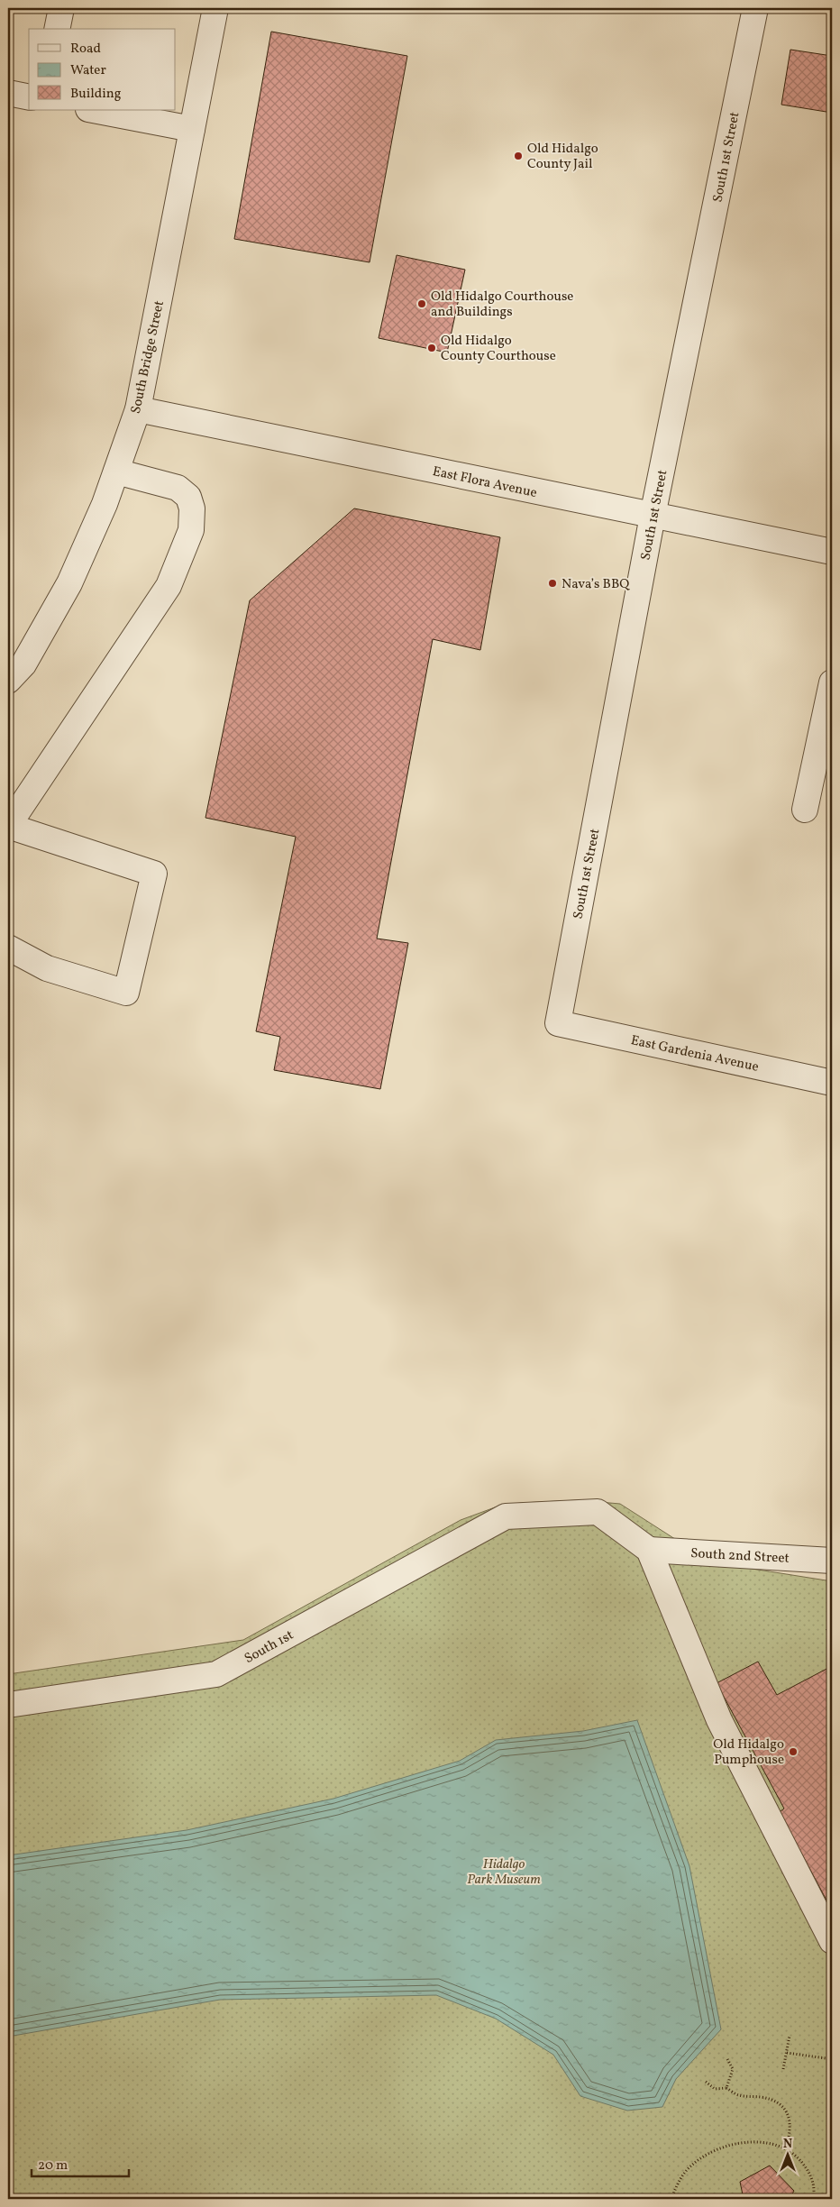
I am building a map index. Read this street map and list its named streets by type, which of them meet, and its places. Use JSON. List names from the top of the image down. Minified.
{"streets":{"street":["South 1st Street","South Bridge Street","East Flora Avenue","East Gardenia Avenue","South 2nd Street","South 1st"]},"crossings":[["South 1st Street","East Flora Avenue"],["South 1st Street","East Gardenia Avenue"],["South Bridge Street","East Flora Avenue"],["South 2nd Street","South 1st"]],"parks":["Hidalgo Park Museum"],"places":["Old Hidalgo County Jail","Old Hidalgo Courthouse and Buildings","Old Hidalgo County Courthouse","Nava’s BBQ","Old Hidalgo Pumphouse"],"legend":["Road","Water","Building"],"scale_bar":"20 m","north":"top"}
